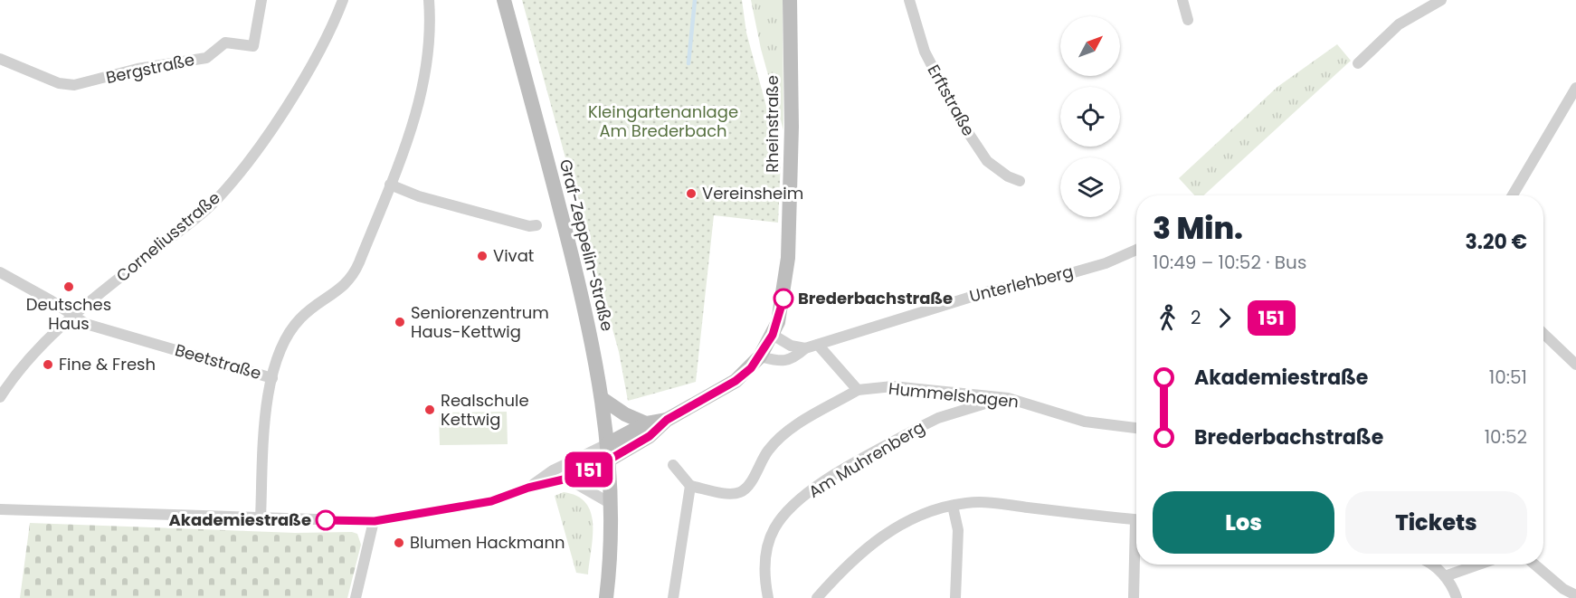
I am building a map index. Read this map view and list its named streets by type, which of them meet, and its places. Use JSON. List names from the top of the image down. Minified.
{"streets":{"street":["Bergstraße","Erftstraße","Rheinstraße","Corneliusstraße","Graf-Zeppelin-Straße","Unterlehberg","Beetstraße","Hummelshagen","Am Muhrenberg"]},"crossings":[["Rheinstraße","Graf-Zeppelin-Straße"],["Rheinstraße","Unterlehberg"],["Corneliusstraße","Beetstraße"],["Hummelshagen","Am Muhrenberg"]],"parks":["Kleingartenanlage Am Brederbach"],"places":["Vereinsheim","Vivat","Deutsches Haus","Brederbachstraße","Seniorenzentrum Haus-Kettwig","Fine & Fresh","Realschule Kettwig","Akademiestraße","Blumen Hackmann"],"lines":["bus line 151"],"north":"top right","page":{"on_map":"151","heading":["3 Min.","10:49 – 10:52 · Bus","3.20 €"],"legs":["2","151"],"list":[{"name":"Akademiestraße","value":"10:51"},{"name":"Brederbachstraße","value":"10:52"}],"buttons":["Los","Tickets"]}}
